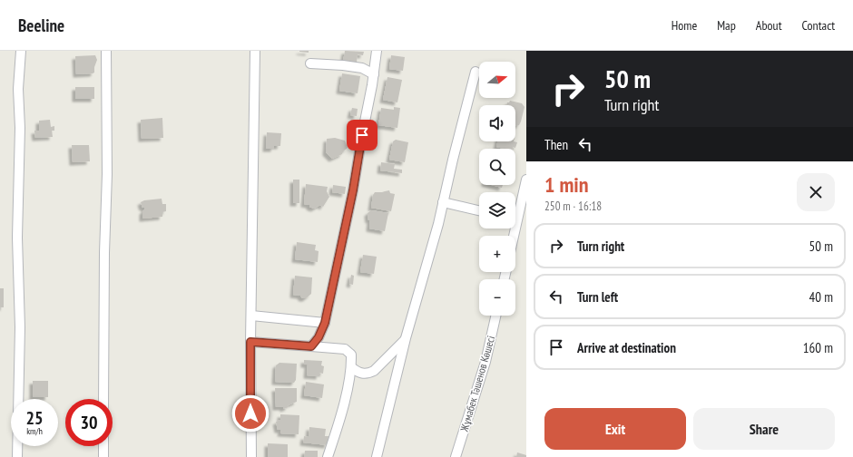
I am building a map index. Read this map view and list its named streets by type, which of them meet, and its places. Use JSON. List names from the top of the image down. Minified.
{"streets":{"street":["Жұмабек Тәшенов Көшесі"]},"north":"right","page":{"header":"Beeline","nav":["Home","Map","About","Contact"],"turn":["50 m","Turn right"],"map_buttons":["+","−"],"then":"Then","heading":["1 min","250 m · 16:18"],"list":[{"name":"Turn right","value":"50 m"},{"name":"Turn left","value":"40 m"},{"name":"Arrive at destination","value":"160 m"}],"speed":"25 km/h","limit":"30","buttons":["Exit","Share"]}}
